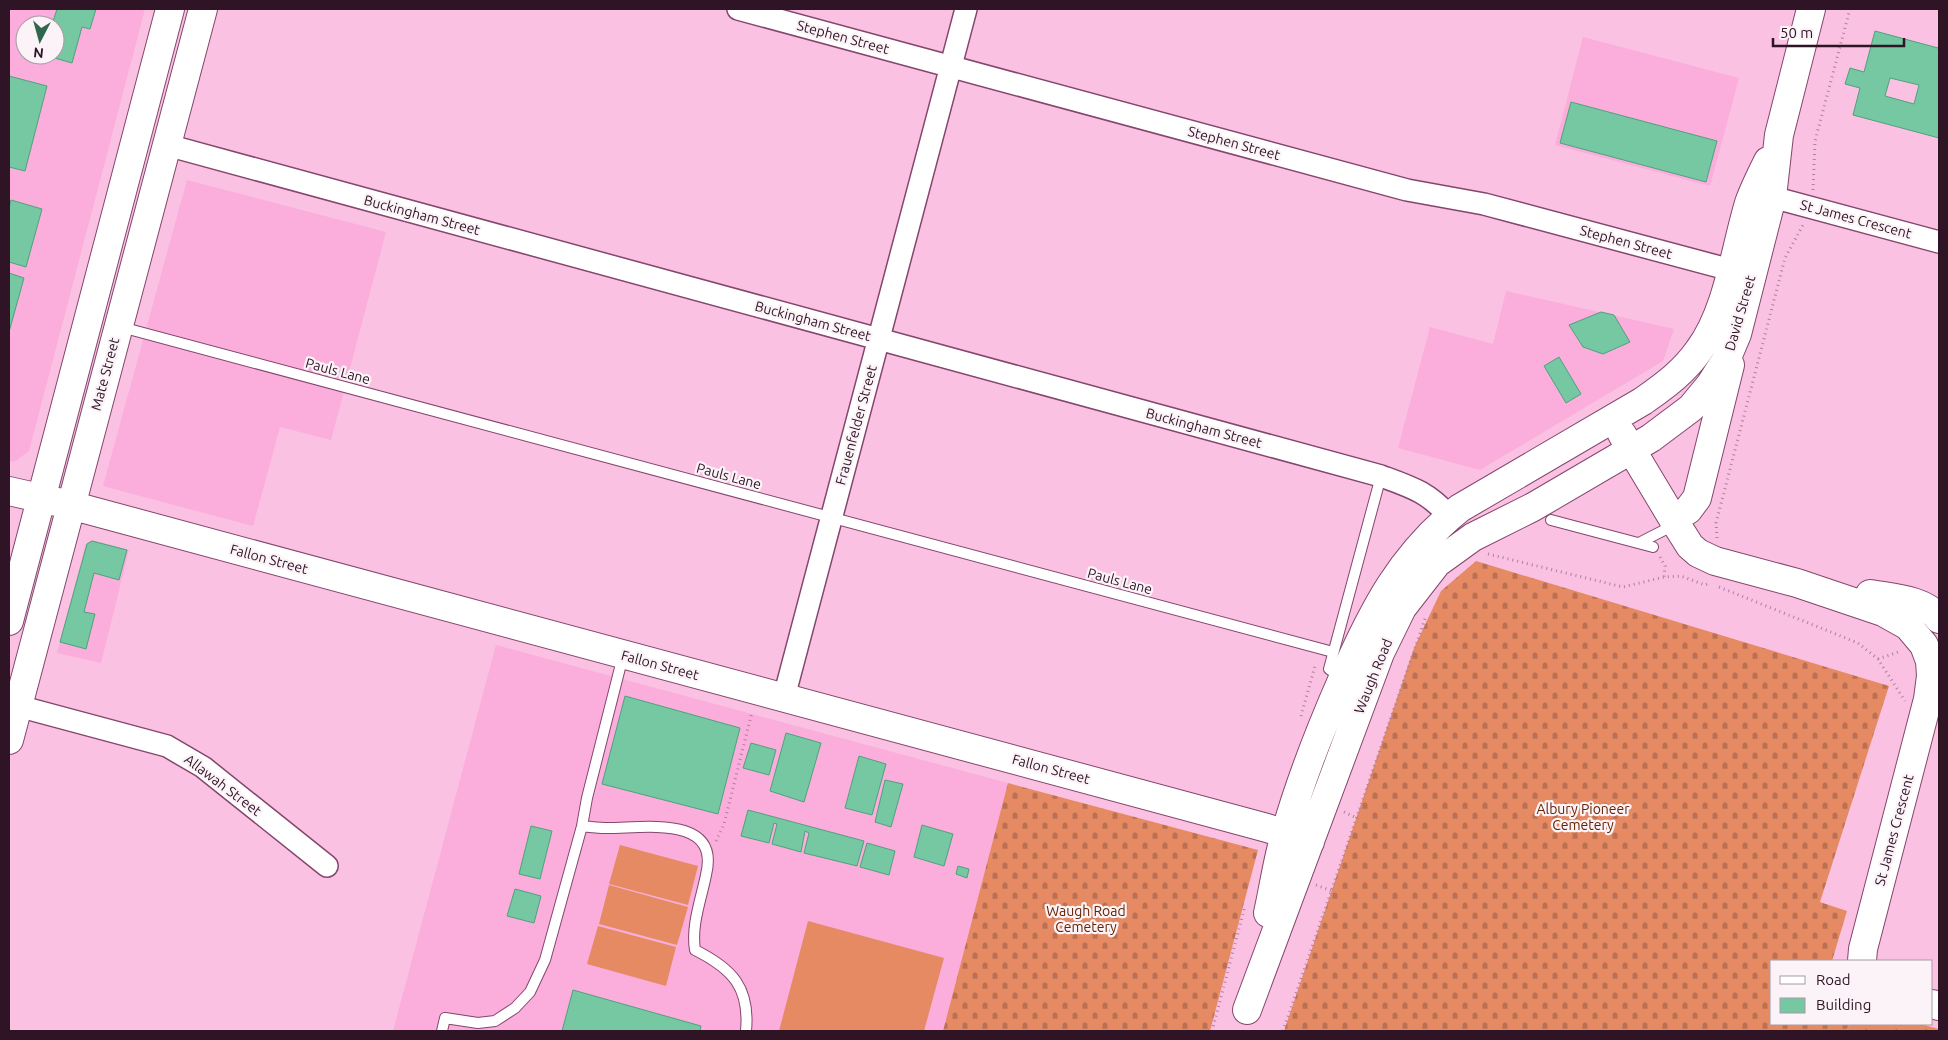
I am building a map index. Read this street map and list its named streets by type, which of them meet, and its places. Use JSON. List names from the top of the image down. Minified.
{"streets":{"main road":["St James Crescent","David Street","Mate Street","Fallon Street","Waugh Road"],"street":["Stephen Street","Buckingham Street","Frauenfelder Street","Allawah Street"],"lane":["Pauls Lane"]},"crossings":[["Stephen Street","David Street"],["Stephen Street","Frauenfelder Street"],["Buckingham Street","Mate Street"],["Buckingham Street","Frauenfelder Street"],["Buckingham Street","Waugh Road"],["St James Crescent","David Street"],["David Street","Waugh Road"],["Pauls Lane","Mate Street"],["Pauls Lane","Frauenfelder Street"],["Pauls Lane","Waugh Road"],["Mate Street","Fallon Street"],["Mate Street","Allawah Street"],["Frauenfelder Street","Fallon Street"],["Fallon Street","Waugh Road"]],"parks":["Albury Pioneer Cemetery","Waugh Road Cemetery"],"legend":["Road","Building"],"scale_bar":"50 m","north":"bottom"}
